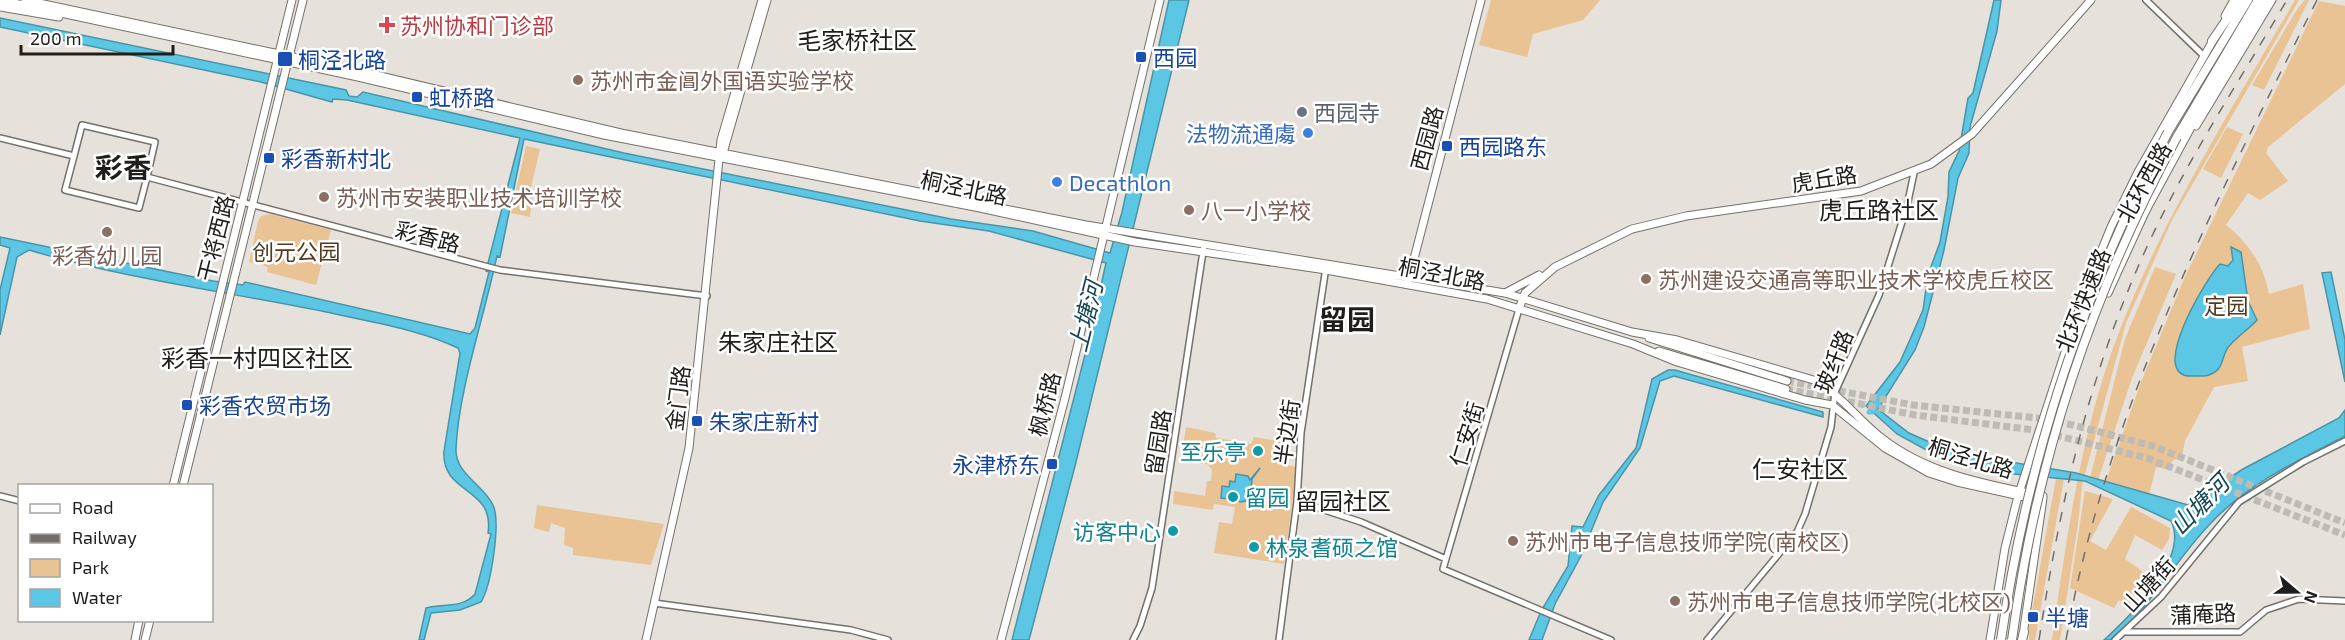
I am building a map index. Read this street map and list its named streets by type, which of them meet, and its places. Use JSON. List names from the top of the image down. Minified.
{"streets":{"highway":["北环快速路"],"main road":["西园路","虎丘路","北环西路","桐泾北路","干将西路","金门路","枫桥路"],"street":["彩香路","玻纤路","半边街","仁安街","留园路","山塘街","蒲庵路"]},"crossings":[["西园路","桐泾北路"],["虎丘路","桐泾北路"],["虎丘路","玻纤路"],["北环西路","桐泾北路"],["桐泾北路","干将西路"],["桐泾北路","玻纤路"],["桐泾北路","金门路"],["桐泾北路","枫桥路"],["桐泾北路","半边街"],["桐泾北路","仁安街"],["桐泾北路","留园路"],["彩香路","干将西路"],["彩香路","金门路"],["山塘街","蒲庵路"]],"districts":["毛家桥社区","彩香","虎丘路社区","留园","朱家庄社区","彩香一村四区社区","仁安社区","留园社区"],"water":["上塘河","山塘河"],"parks":["创元公园","定园"],"places":{"health":["苏州协和门诊部"],"transit":["西园","桐泾北路","虹桥路","西园路东","彩香新村北","彩香农贸市场","朱家庄新村","永津桥东","半塘"],"other":["苏州市金阊外国语实验学校","西园寺","法物流通䖏","Decathlon","苏州市安装职业技术培训学校","八一小学校","彩香幼儿园","苏州建设交通高等职业技术学校虎丘校区","至乐亭","留园","访客中心","苏州市电子信息技师学院(南校区)","林泉耆硕之馆","苏州市电子信息技师学院(北校区)"]},"legend":["Road","Railway","Park","Water"],"scale_bar":"200 m","north":"right"}
